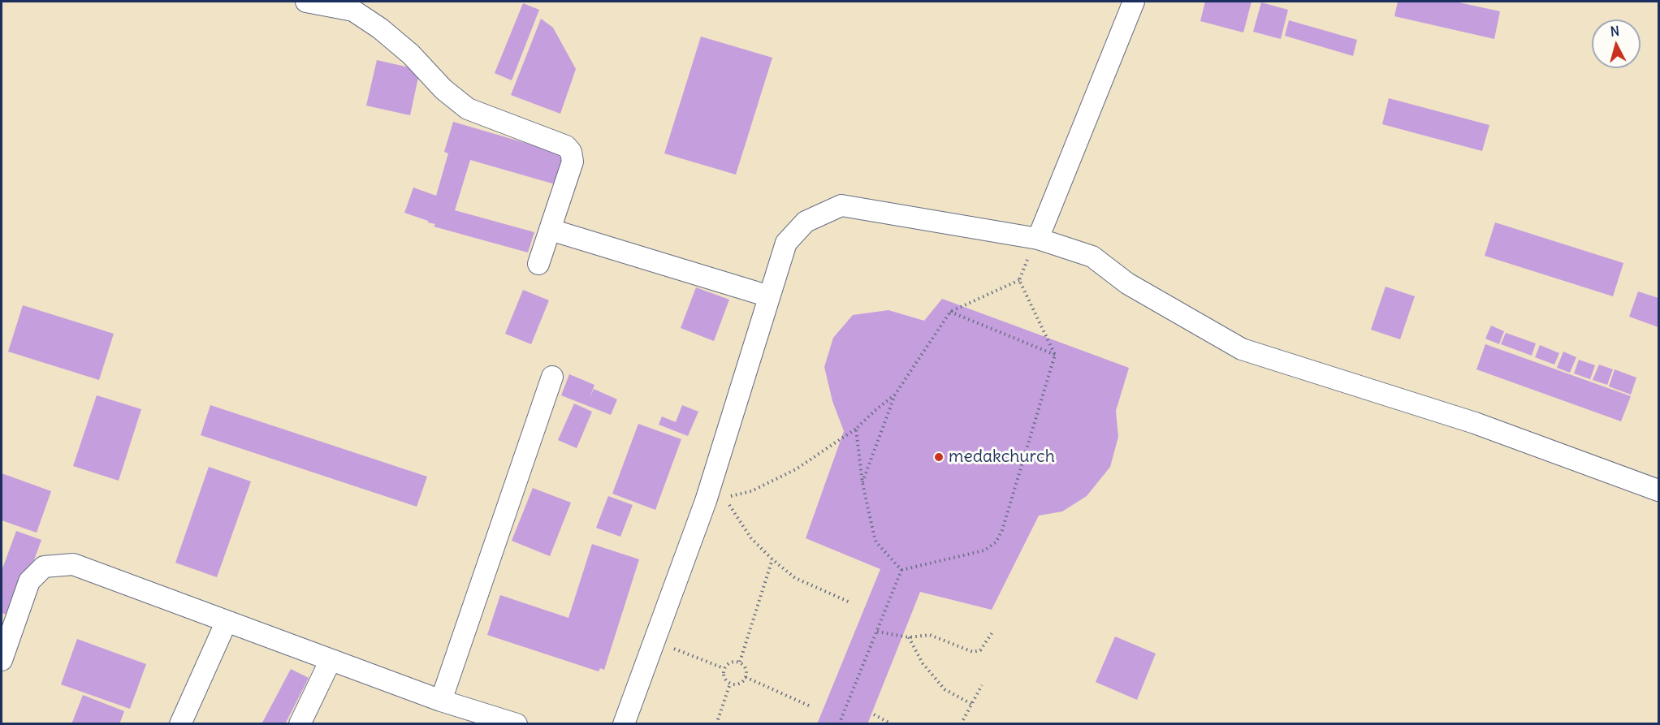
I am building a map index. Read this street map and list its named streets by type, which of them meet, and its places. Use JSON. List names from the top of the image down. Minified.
{"places":["medakchurch"],"north":"top"}
